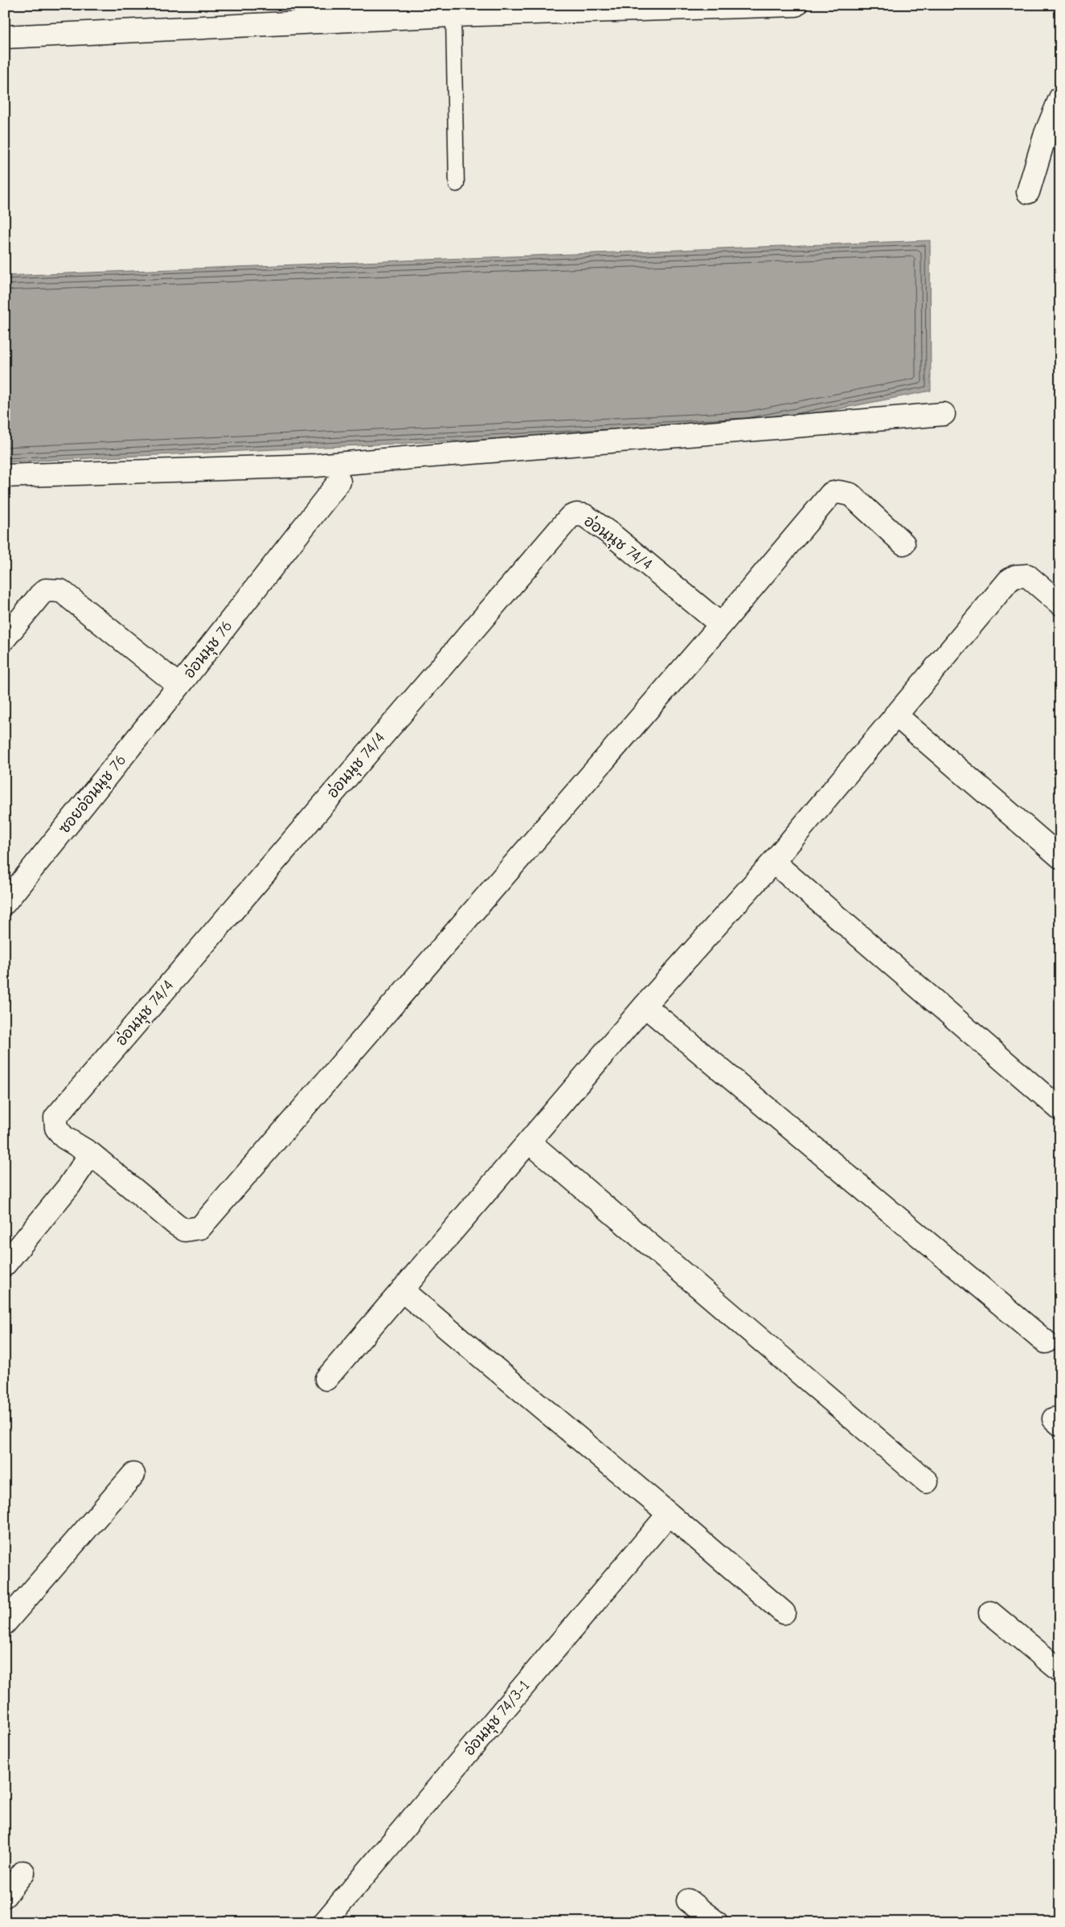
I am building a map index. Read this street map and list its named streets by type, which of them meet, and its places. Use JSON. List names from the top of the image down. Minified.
{"streets":{"street":["อ่อนนุช 74/4","อ่อนนุช 76","ซอยอ่อนนุช 76","อ่อนนุช 74/3-1"]},"crossings":[["อ่อนนุช 76","ซอยอ่อนนุช 76"]]}
